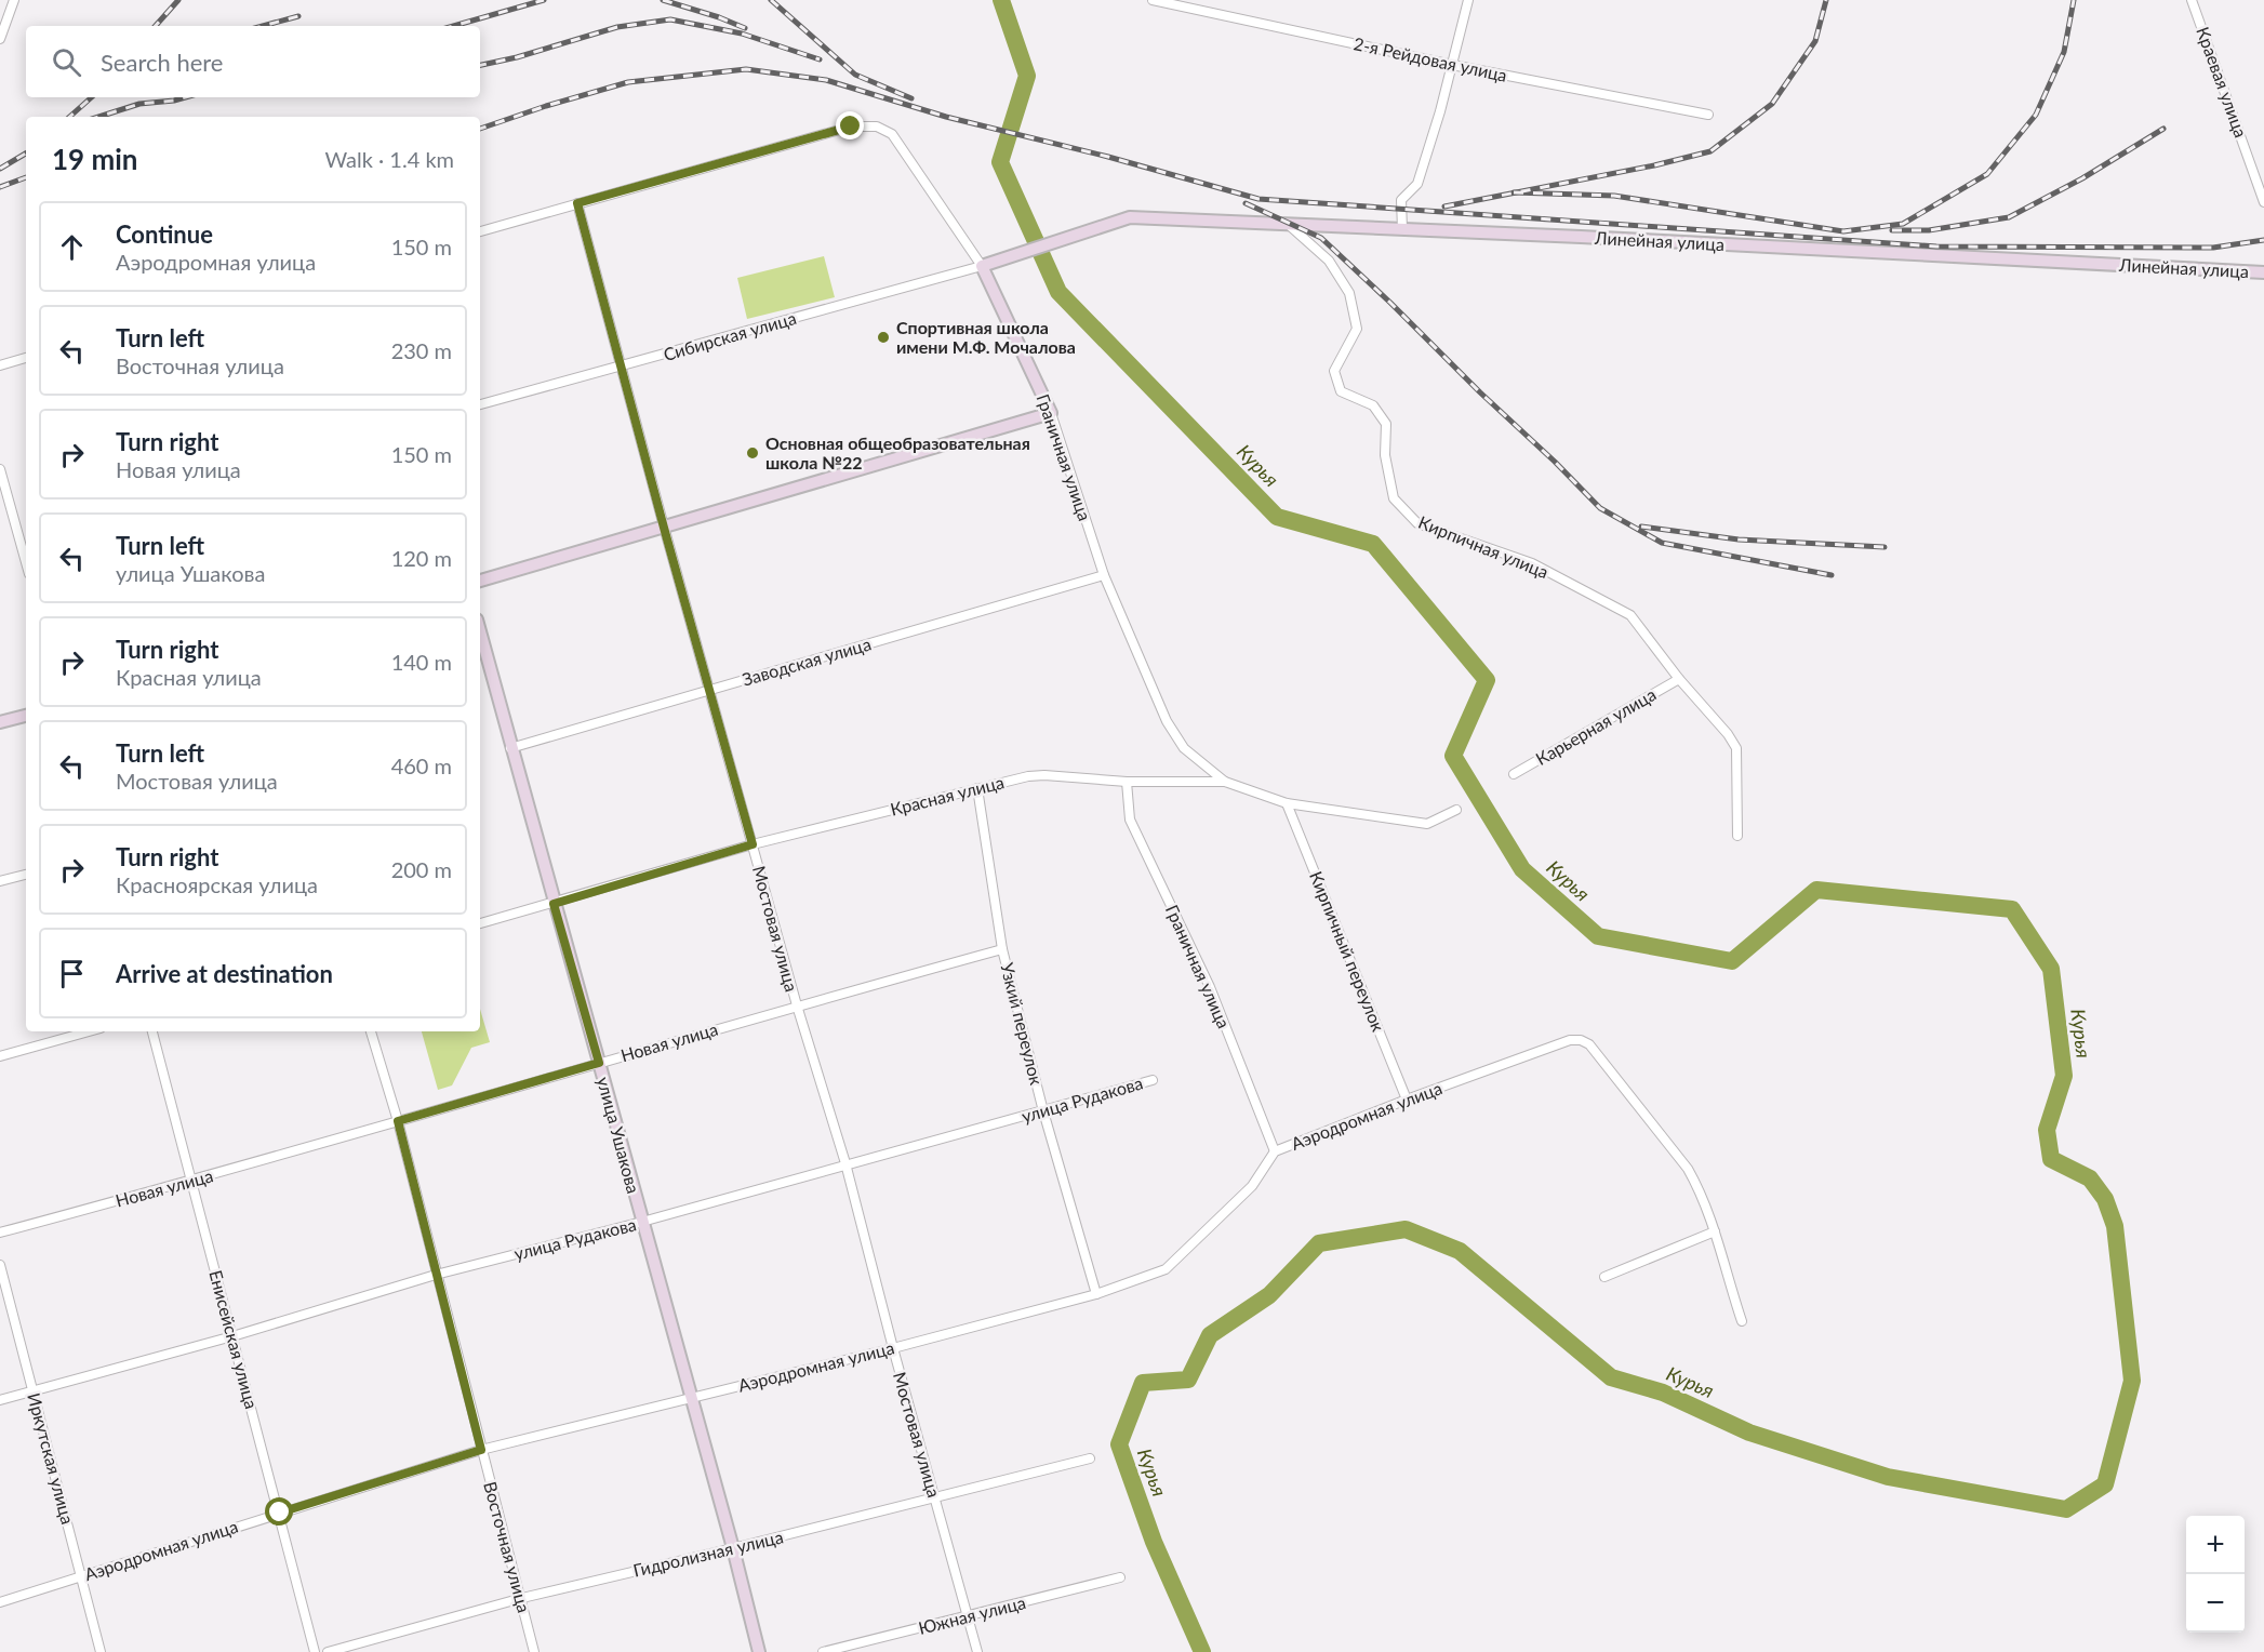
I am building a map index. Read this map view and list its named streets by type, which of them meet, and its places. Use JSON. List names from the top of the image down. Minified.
{"streets":{"street":["2-я Рейдовая улица","Краевая улица","Линейная улица","Сибирская улица","Граничная улица","Кирпичная улица","Заводская улица","Карьерная улица","Красная улица","Мостовая улица","Кирпичный переулок","Узкий переулок","Новая улица","улица Рудакова","Аэродромная улица","улица Ушакова","Енисейская улица","Иркутская улица","Восточная улица","Гидролизная улица","Южная улица"]},"crossings":[["Линейная улица","Сибирская улица"],["Линейная улица","Граничная улица"],["Линейная улица","Кирпичная улица"],["Сибирская улица","Граничная улица"],["Сибирская улица","Мостовая улица"],["Граничная улица","Заводская улица"],["Граничная улица","Красная улица"],["Граничная улица","Мостовая улица"],["Граничная улица","Аэродромная улица"],["Кирпичная улица","Карьерная улица"],["Заводская улица","Мостовая улица"],["Заводская улица","улица Ушакова"],["Красная улица","Мостовая улица"],["Красная улица","Кирпичный переулок"],["Красная улица","Узкий переулок"],["Красная улица","улица Ушакова"],["Мостовая улица","Новая улица"],["Мостовая улица","улица Рудакова"],["Мостовая улица","Аэродромная улица"],["Мостовая улица","Гидролизная улица"],["Мостовая улица","Южная улица"],["Кирпичный переулок","Аэродромная улица"],["Узкий переулок","Новая улица"],["Узкий переулок","улица Рудакова"],["Узкий переулок","Аэродромная улица"],["Новая улица","улица Ушакова"],["Новая улица","Енисейская улица"],["Новая улица","Восточная улица"],["улица Рудакова","улица Ушакова"],["улица Рудакова","Енисейская улица"],["улица Рудакова","Иркутская улица"],["улица Рудакова","Восточная улица"],["Аэродромная улица","улица Ушакова"],["Аэродромная улица","Енисейская улица"],["Аэродромная улица","Иркутская улица"],["Аэродромная улица","Восточная улица"],["улица Ушакова","Гидролизная улица"],["Восточная улица","Гидролизная улица"]],"water":["Курья"],"places":["Спортивная школа имени М.Ф. Мочалова","Основная общеобразовательная школа №22"],"page":{"search":"Search here","heading":["19 min","Walk · 1.4 km"],"list":[["Continue","Аэродромная улица","150 m"],["Turn left","Восточная улица","230 m"],["Turn right","Новая улица","150 m"],["Turn left","улица Ушакова","120 m"],["Turn right","Красная улица","140 m"],["Turn left","Мостовая улица","460 m"],["Turn right","Красноярская улица","200 m"],"Arrive at destination"],"map_buttons":["+","−"]}}
